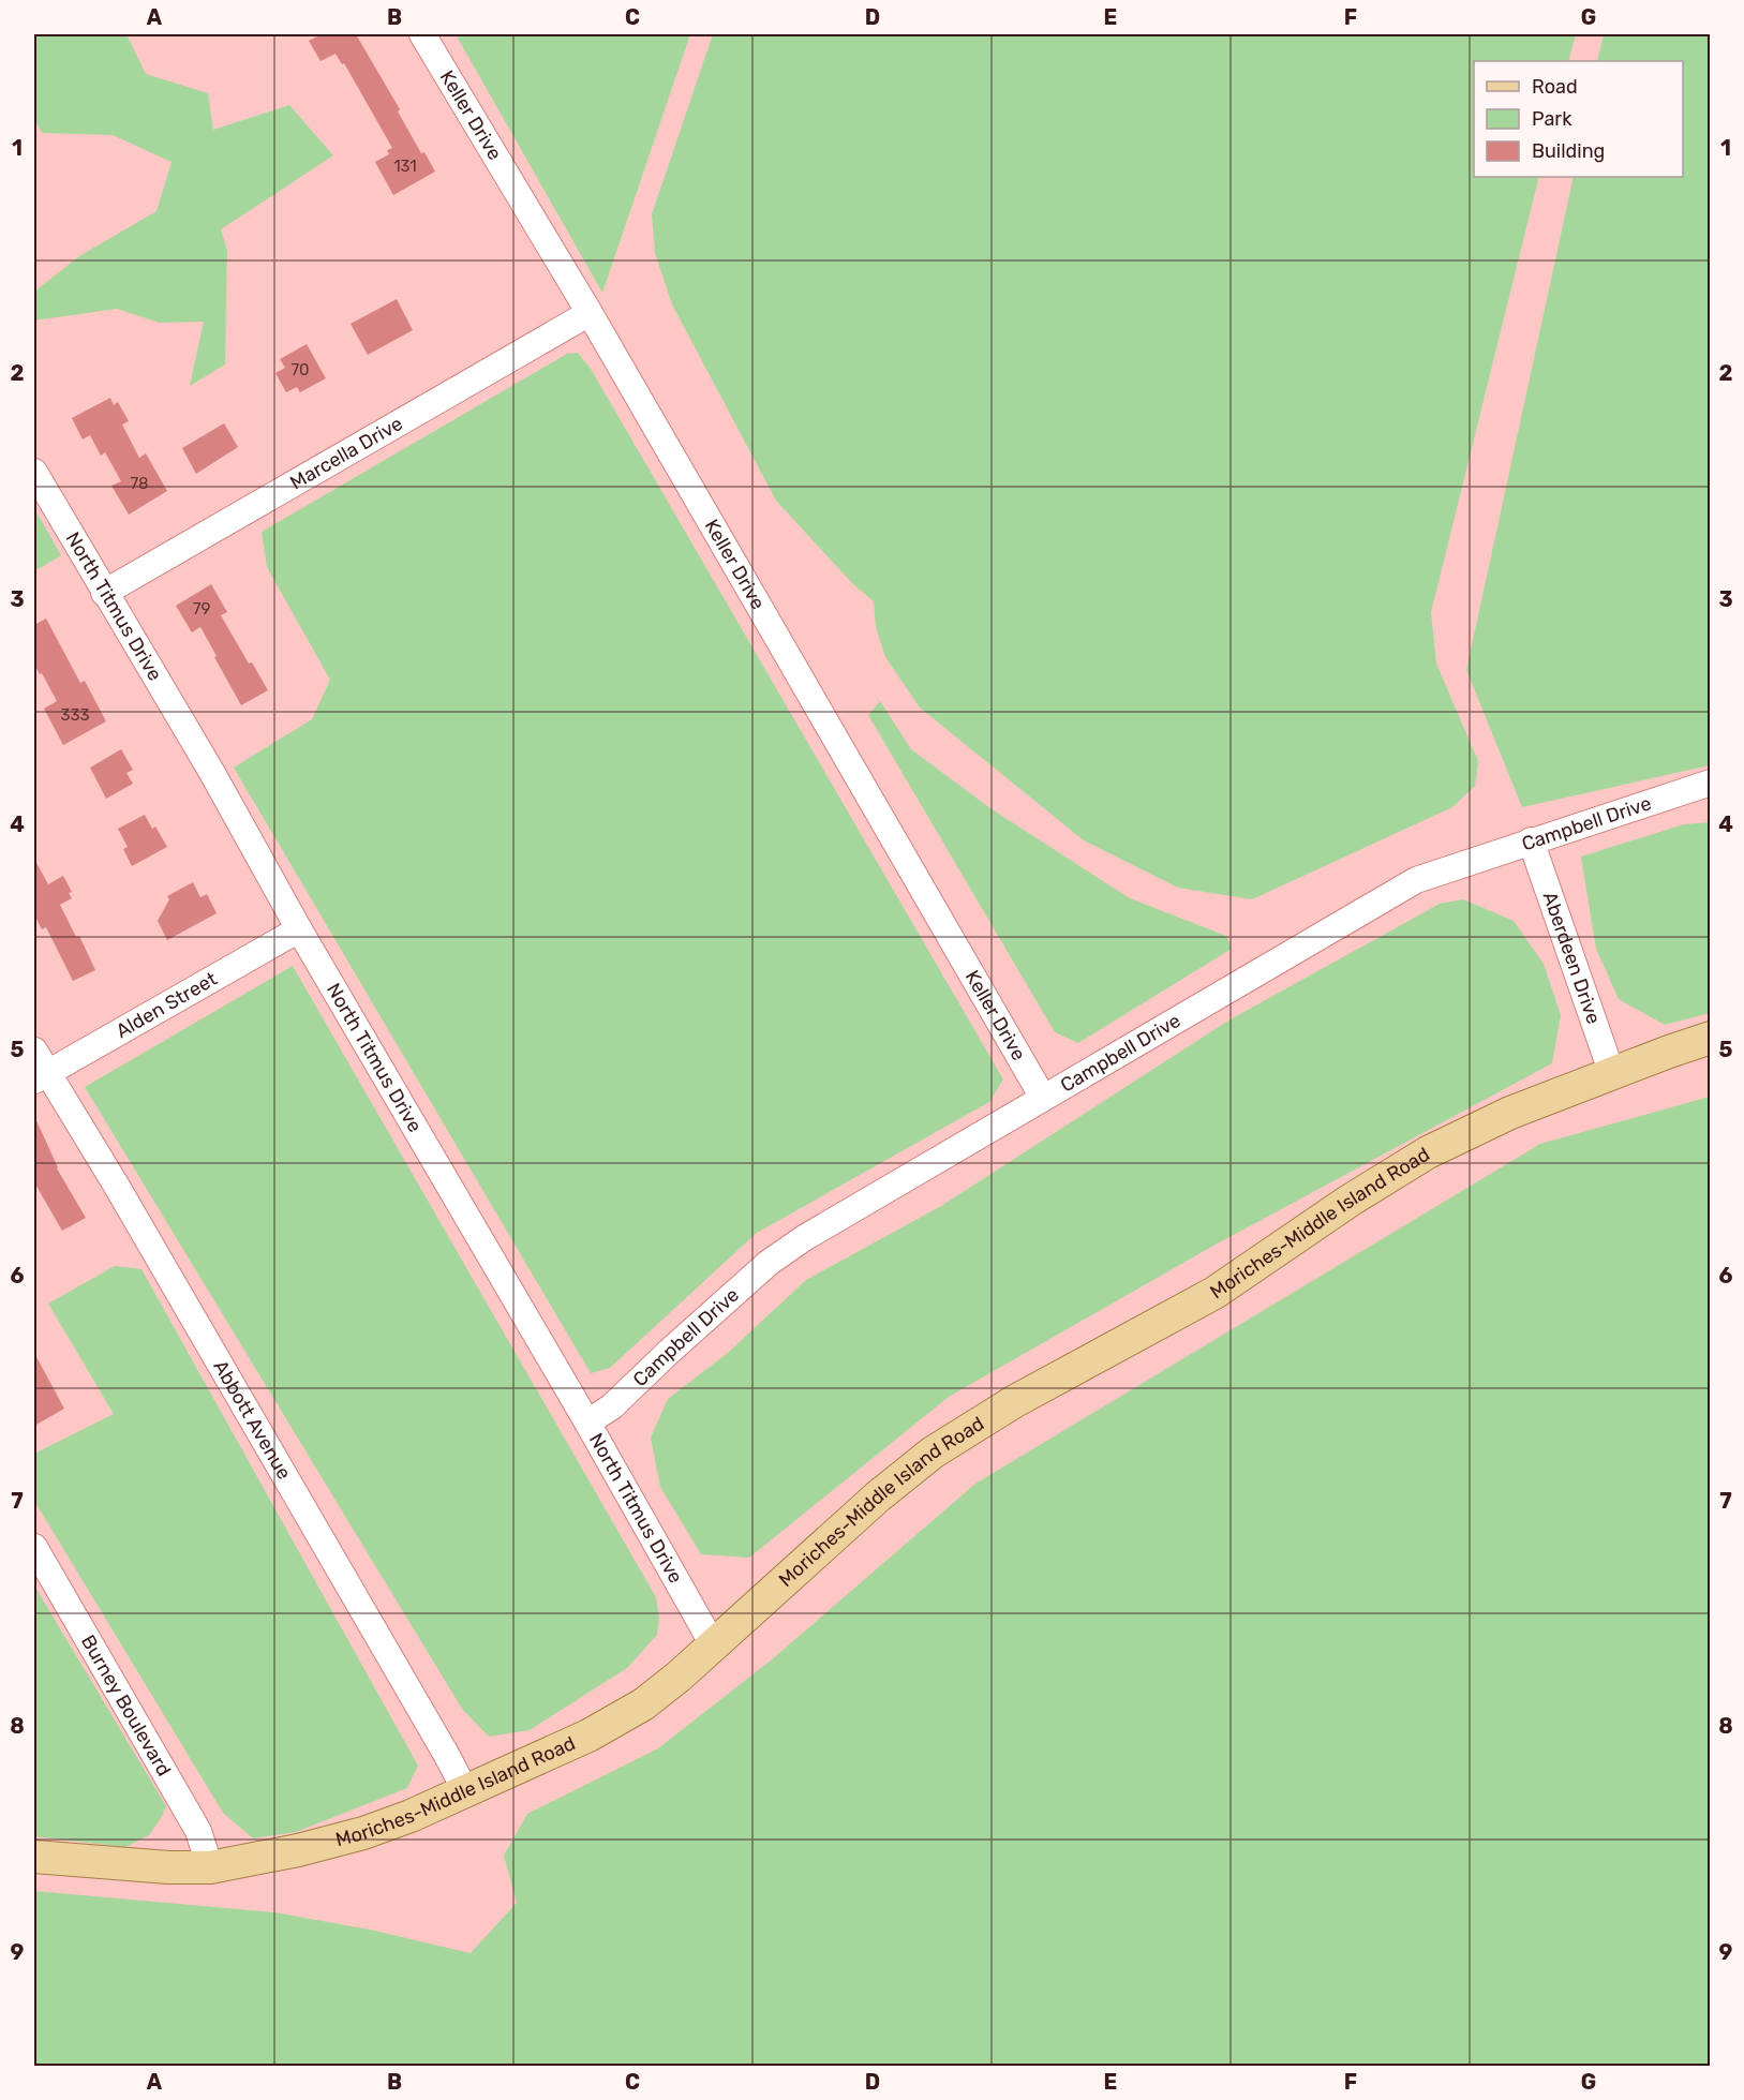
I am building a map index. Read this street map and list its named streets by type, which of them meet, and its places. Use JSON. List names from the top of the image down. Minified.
{"streets":{"main road":["Moriches-Middle Island Road"],"street":["Keller Drive","Marcella Drive","North Titmus Drive","Campbell Drive","Aberdeen Drive","Alden Street","Abbott Avenue","Burney Boulevard"]},"crossings":[["Keller Drive","Marcella Drive"],["Keller Drive","Campbell Drive"],["Marcella Drive","North Titmus Drive"],["North Titmus Drive","Campbell Drive"],["North Titmus Drive","Alden Street"],["North Titmus Drive","Moriches-Middle Island Road"],["Campbell Drive","Aberdeen Drive"],["Aberdeen Drive","Moriches-Middle Island Road"],["Alden Street","Abbott Avenue"],["Moriches-Middle Island Road","Abbott Avenue"],["Moriches-Middle Island Road","Burney Boulevard"]],"house_numbers":["131","70","78","79","333"],"legend":["Road","Park","Building"],"grid":{"columns":["A","B","C","D","E","F","G"],"rows":["1","2","3","4","5","6","7","8","9"]}}
